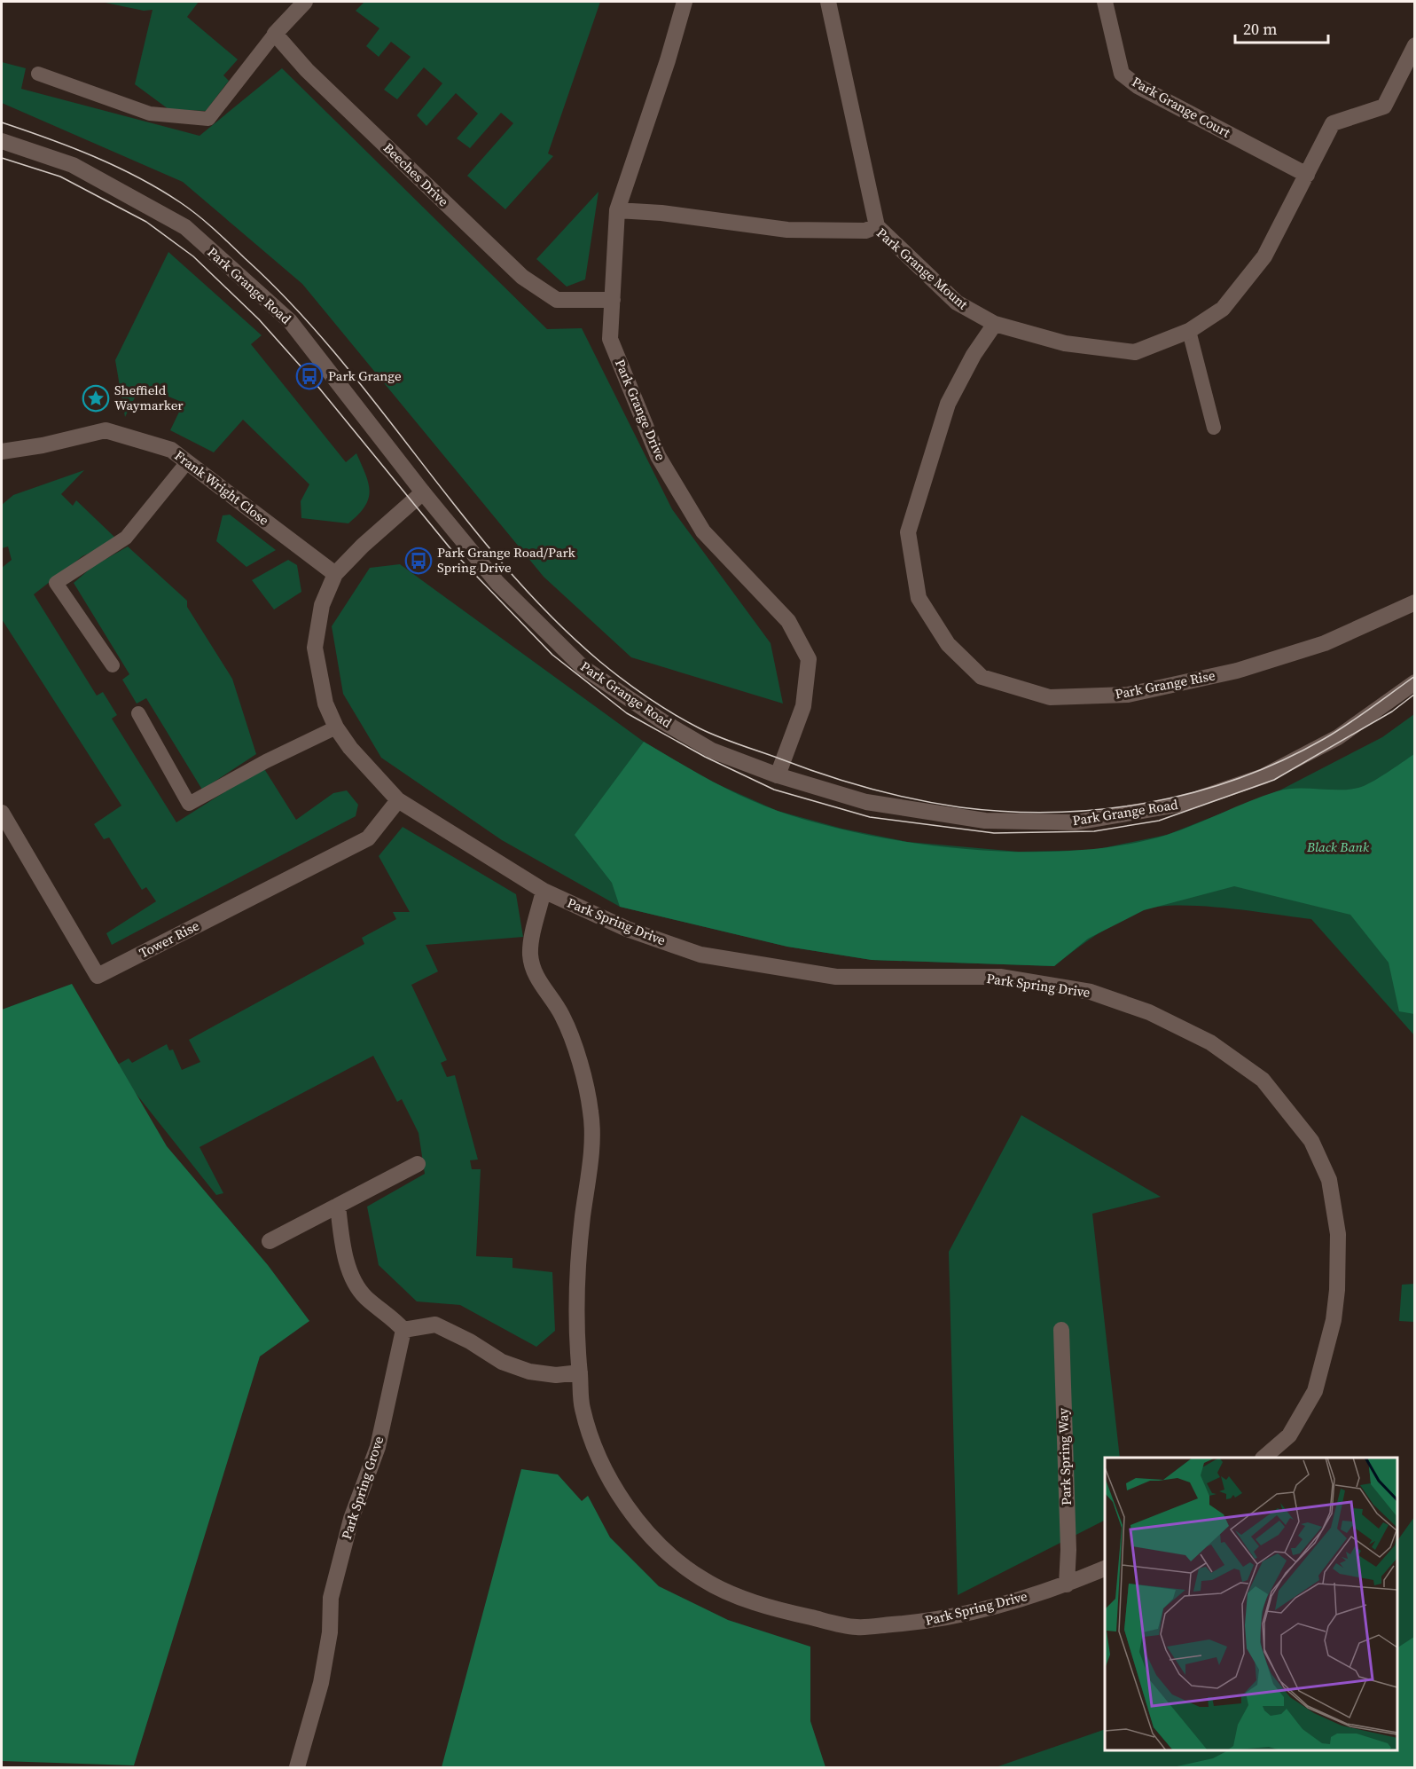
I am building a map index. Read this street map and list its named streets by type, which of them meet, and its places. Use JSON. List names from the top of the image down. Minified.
{"streets":{"street":["Park Grange Court","Beeches Drive","Park Grange Mount","Park Grange Road","Park Grange Drive","Frank Wright Close","Park Grange Rise","Park Spring Drive","Tower Rise","Park Spring Way","Park Spring Grove"]},"crossings":[["Park Grange Court","Park Grange Mount"],["Beeches Drive","Park Grange Drive"],["Park Grange Mount","Park Grange Drive"],["Park Grange Mount","Park Grange Rise"],["Park Grange Road","Park Grange Drive"],["Park Grange Road","Park Spring Drive"],["Frank Wright Close","Park Spring Drive"],["Park Spring Drive","Tower Rise"],["Park Spring Drive","Park Spring Way"]],"parks":["Black Bank"],"places":{"bus stop":["Park Grange","Park Grange Road/Park Spring Drive"],"place":["Sheffield Waymarker"]},"scale_bar":"20 m"}
